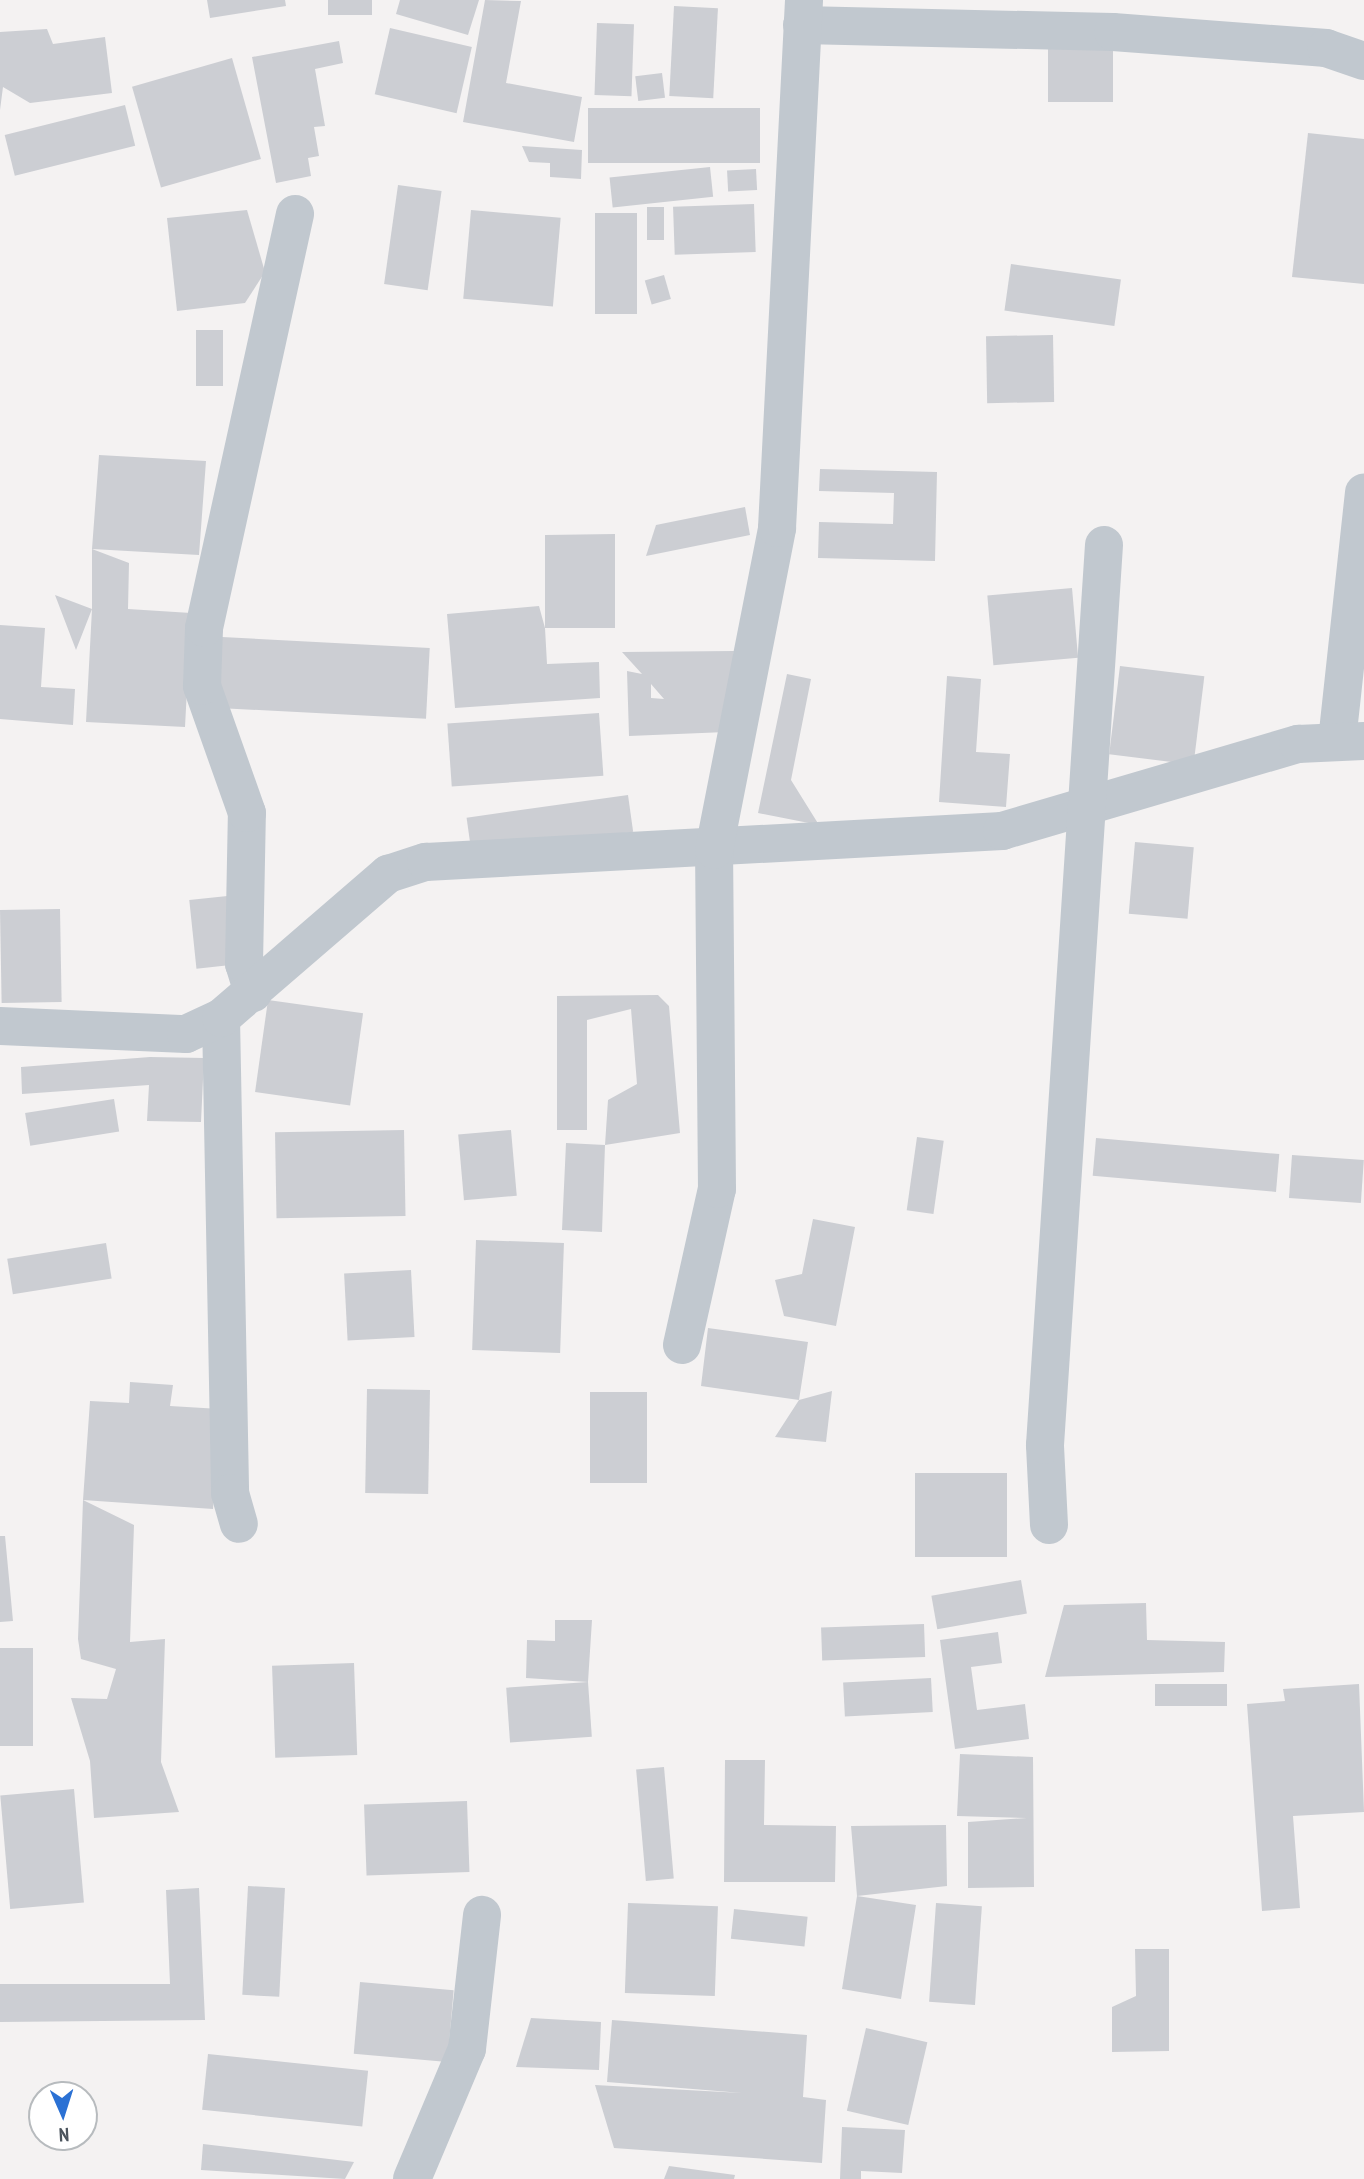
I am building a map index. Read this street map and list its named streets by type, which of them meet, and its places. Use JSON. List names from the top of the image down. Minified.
{"north":"bottom"}
